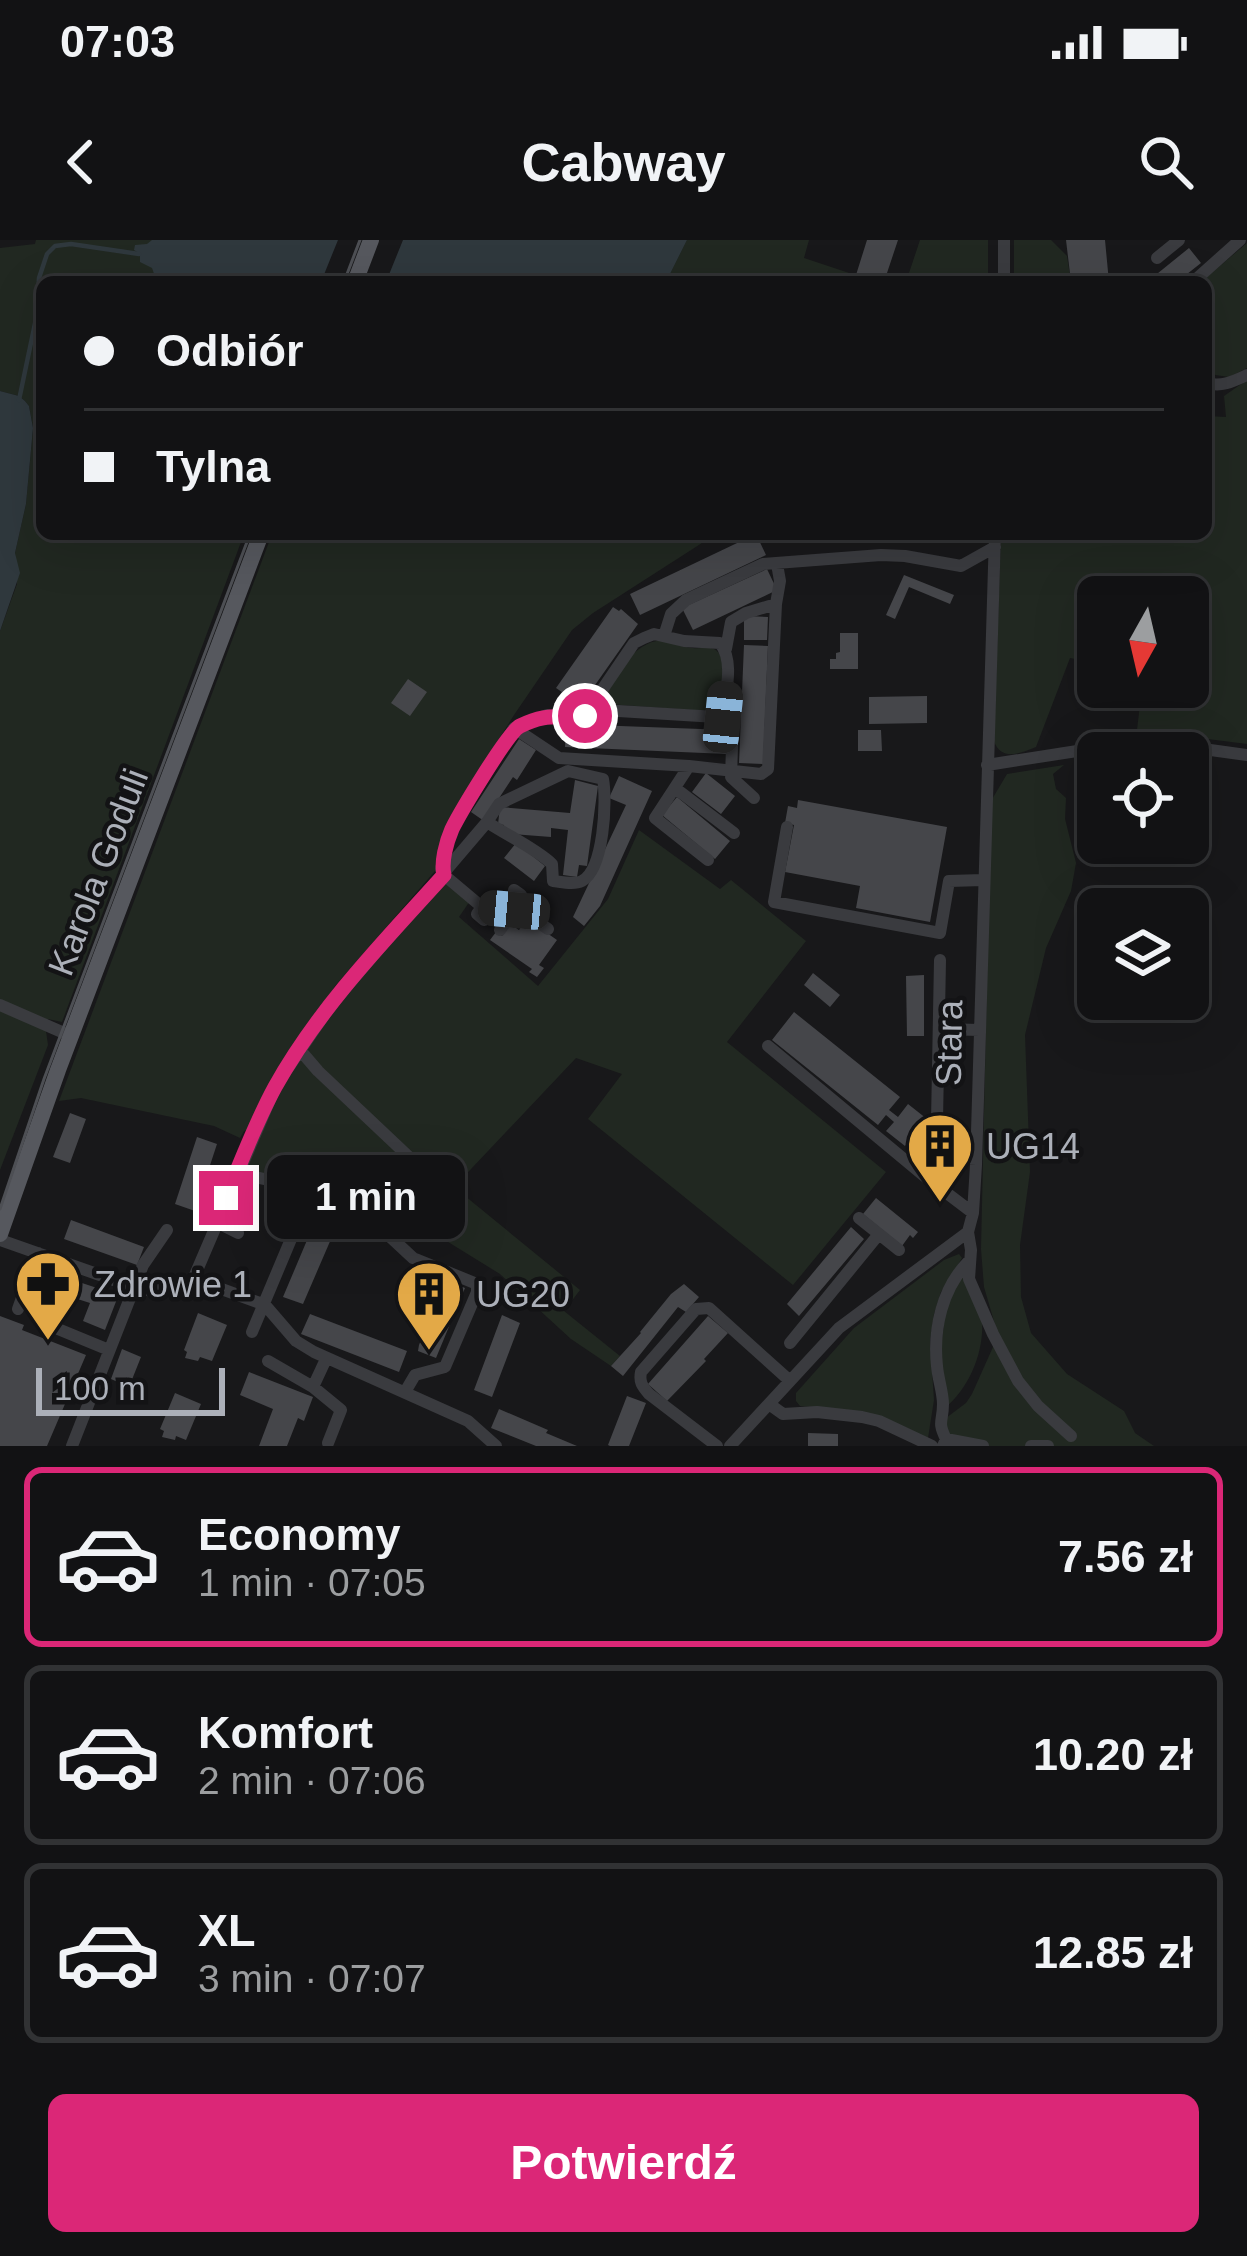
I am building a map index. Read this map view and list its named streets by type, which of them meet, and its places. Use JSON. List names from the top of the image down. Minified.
{"streets":{"main road":["Karola Goduli"],"street":["Stara"]},"places":{"building":["UG14","UG20"],"pharmacy":["Zdrowie 1"]},"scale_bar":"100 m","north":"bottom","page":{"status":"07:03","header":"Cabway","banner":["Odbiór","Tylna"],"bubble":"1 min","scale":"100 m","list":[{"name":"Economy","note":"1 min · 07:05","value":"7.56 zł"},{"name":"Komfort","note":"2 min · 07:06","value":"10.20 zł"},{"name":"XL","note":"3 min · 07:07","value":"12.85 zł"}],"buttons":"Potwierdź"}}
